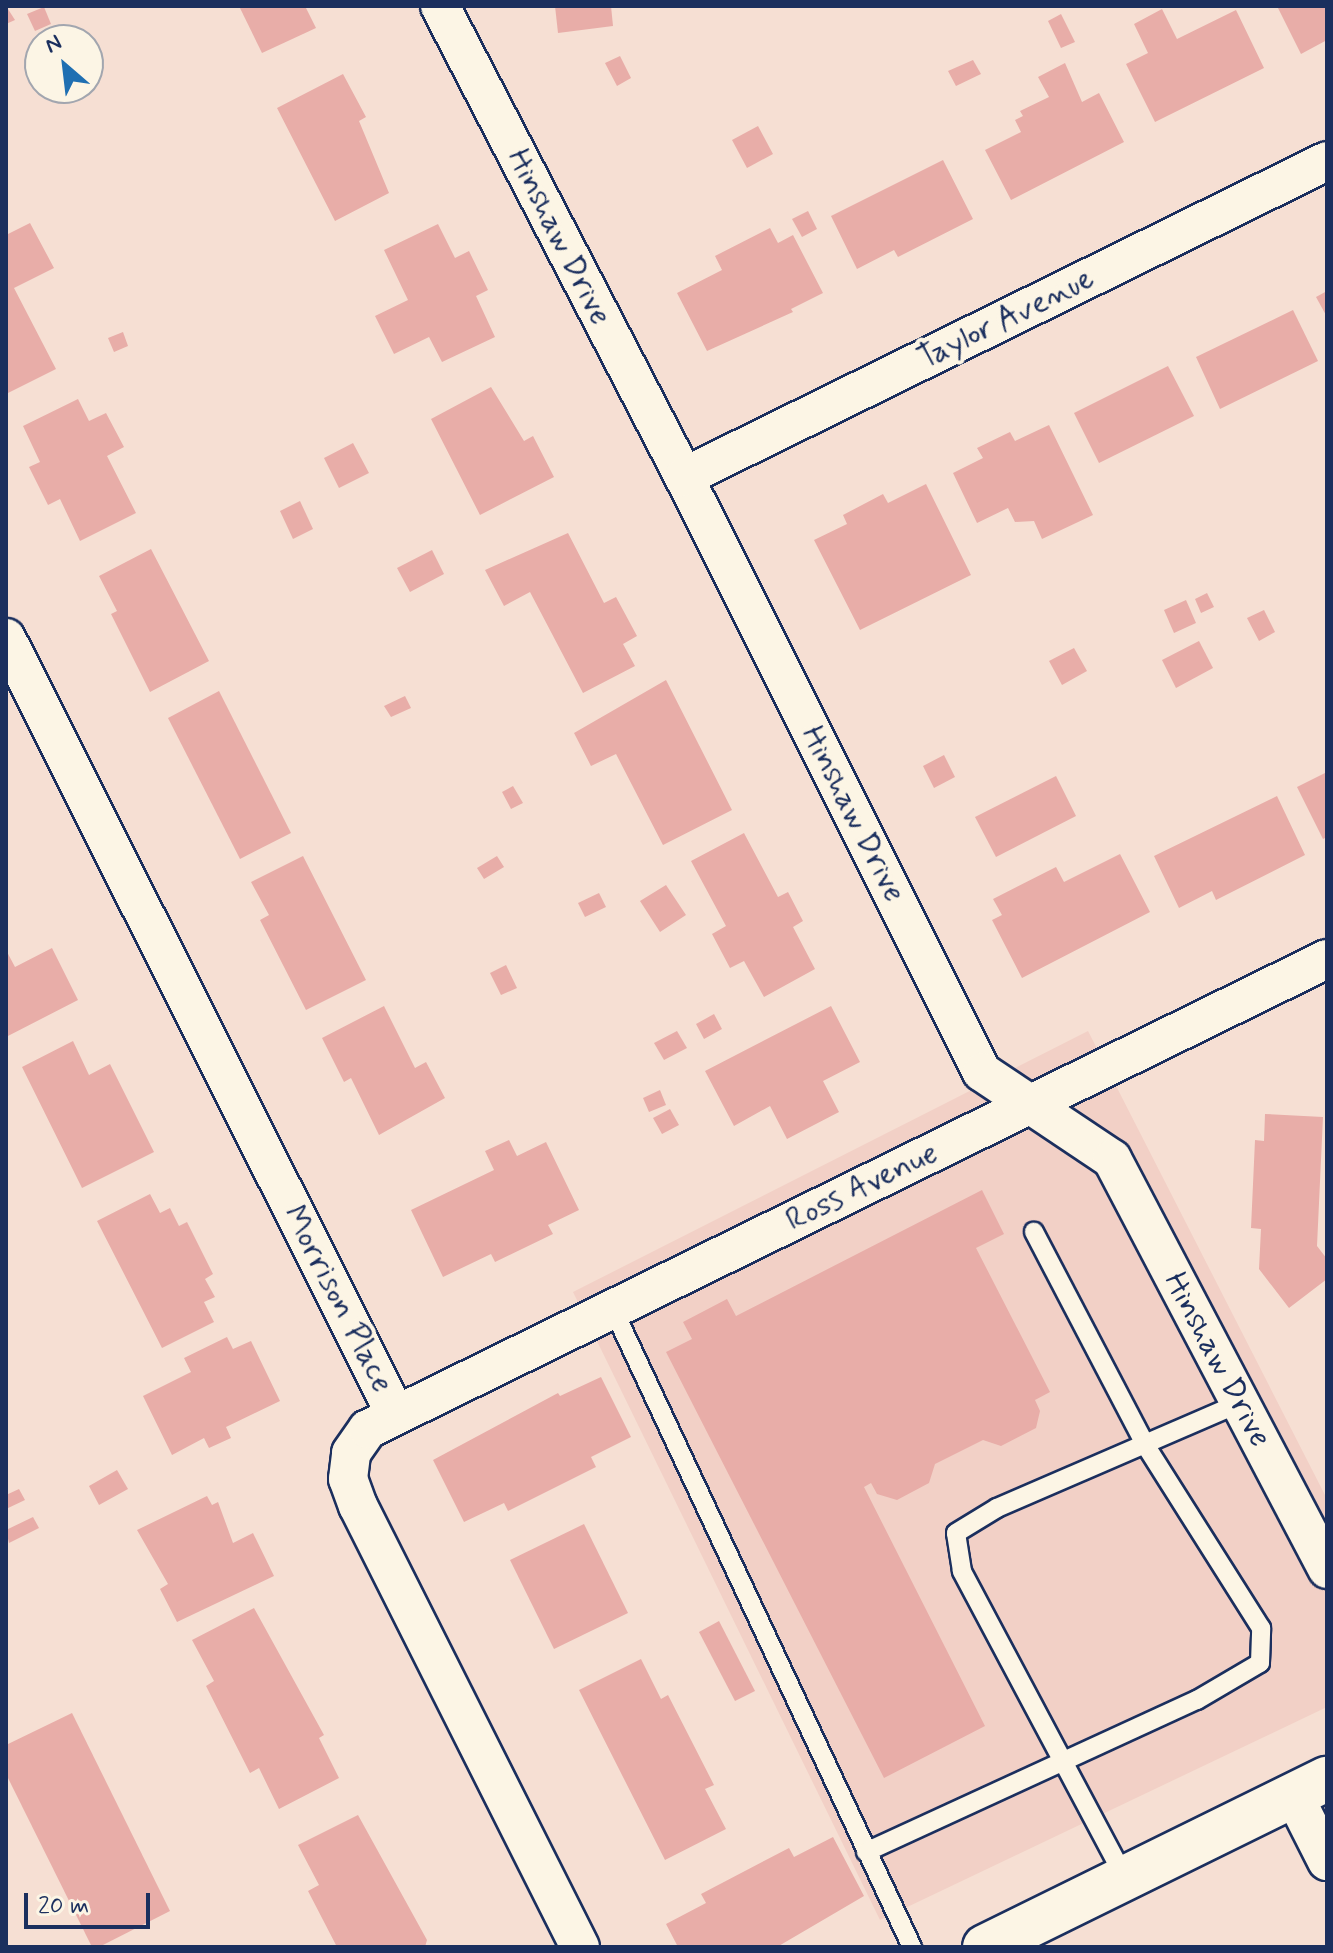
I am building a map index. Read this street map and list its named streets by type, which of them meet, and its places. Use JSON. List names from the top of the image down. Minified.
{"streets":{"street":["Hinshaw Drive","Taylor Avenue","Ross Avenue","Morrison Place"]},"crossings":[["Hinshaw Drive","Taylor Avenue"],["Hinshaw Drive","Ross Avenue"],["Ross Avenue","Morrison Place"]],"scale_bar":"20 m","north":"top left"}
